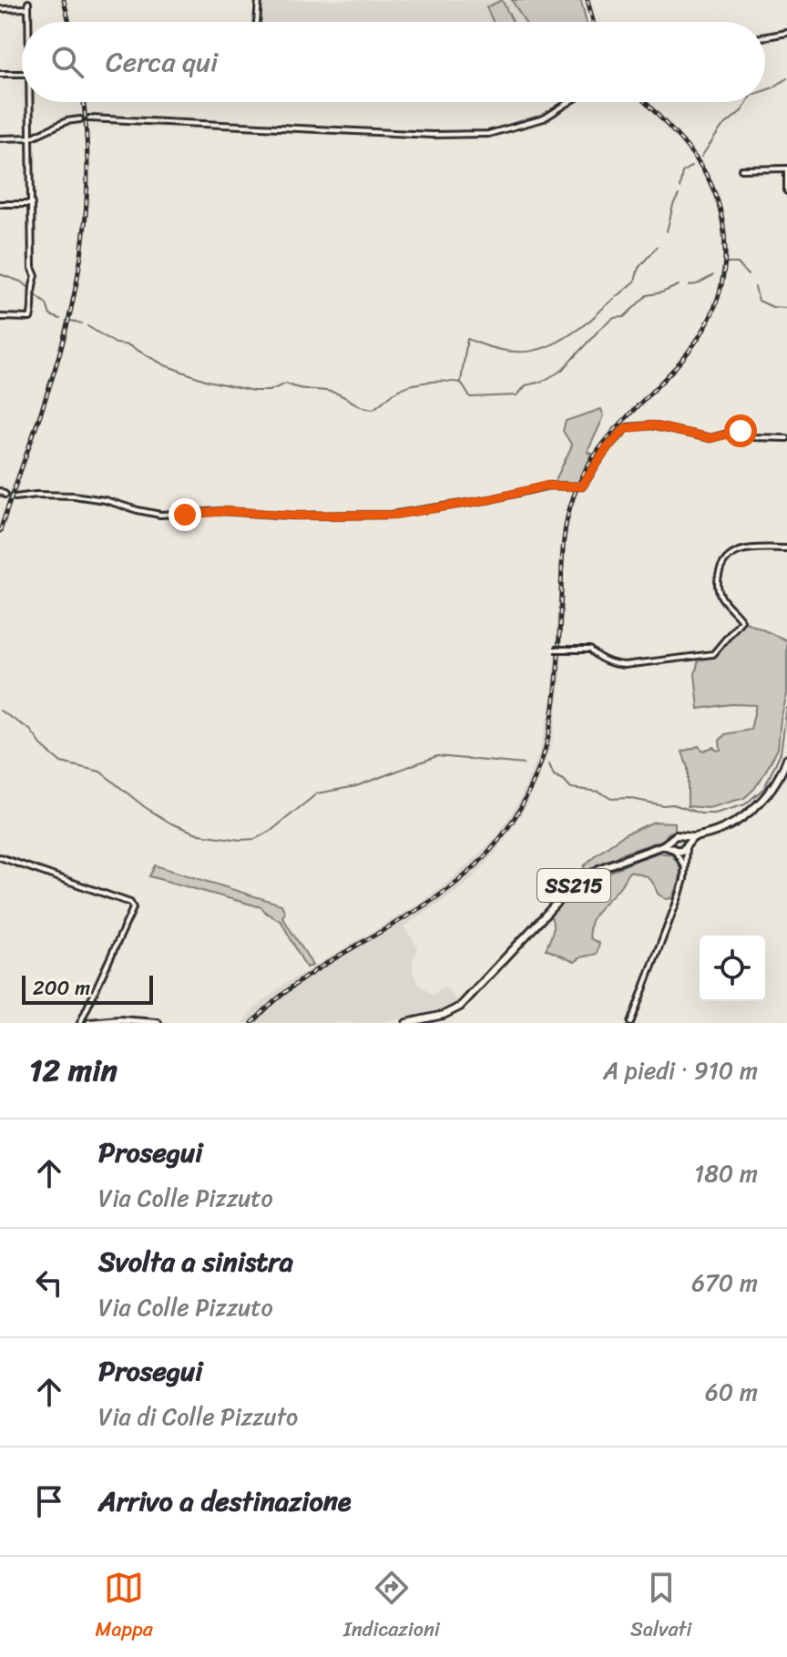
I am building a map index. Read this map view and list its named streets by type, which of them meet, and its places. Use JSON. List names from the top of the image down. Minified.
{"streets":{"main road":["SS215"]},"scale_bar":"200 m","page":{"search":"Cerca qui","scale":"200 m","heading":["12 min","A piedi · 910 m"],"list":[["Prosegui","Via Colle Pizzuto","180 m"],["Svolta a sinistra","Via Colle Pizzuto","670 m"],["Prosegui","Via di Colle Pizzuto","60 m"],"Arrivo a destinazione"],"nav":["Mappa","Indicazioni","Salvati"]}}
